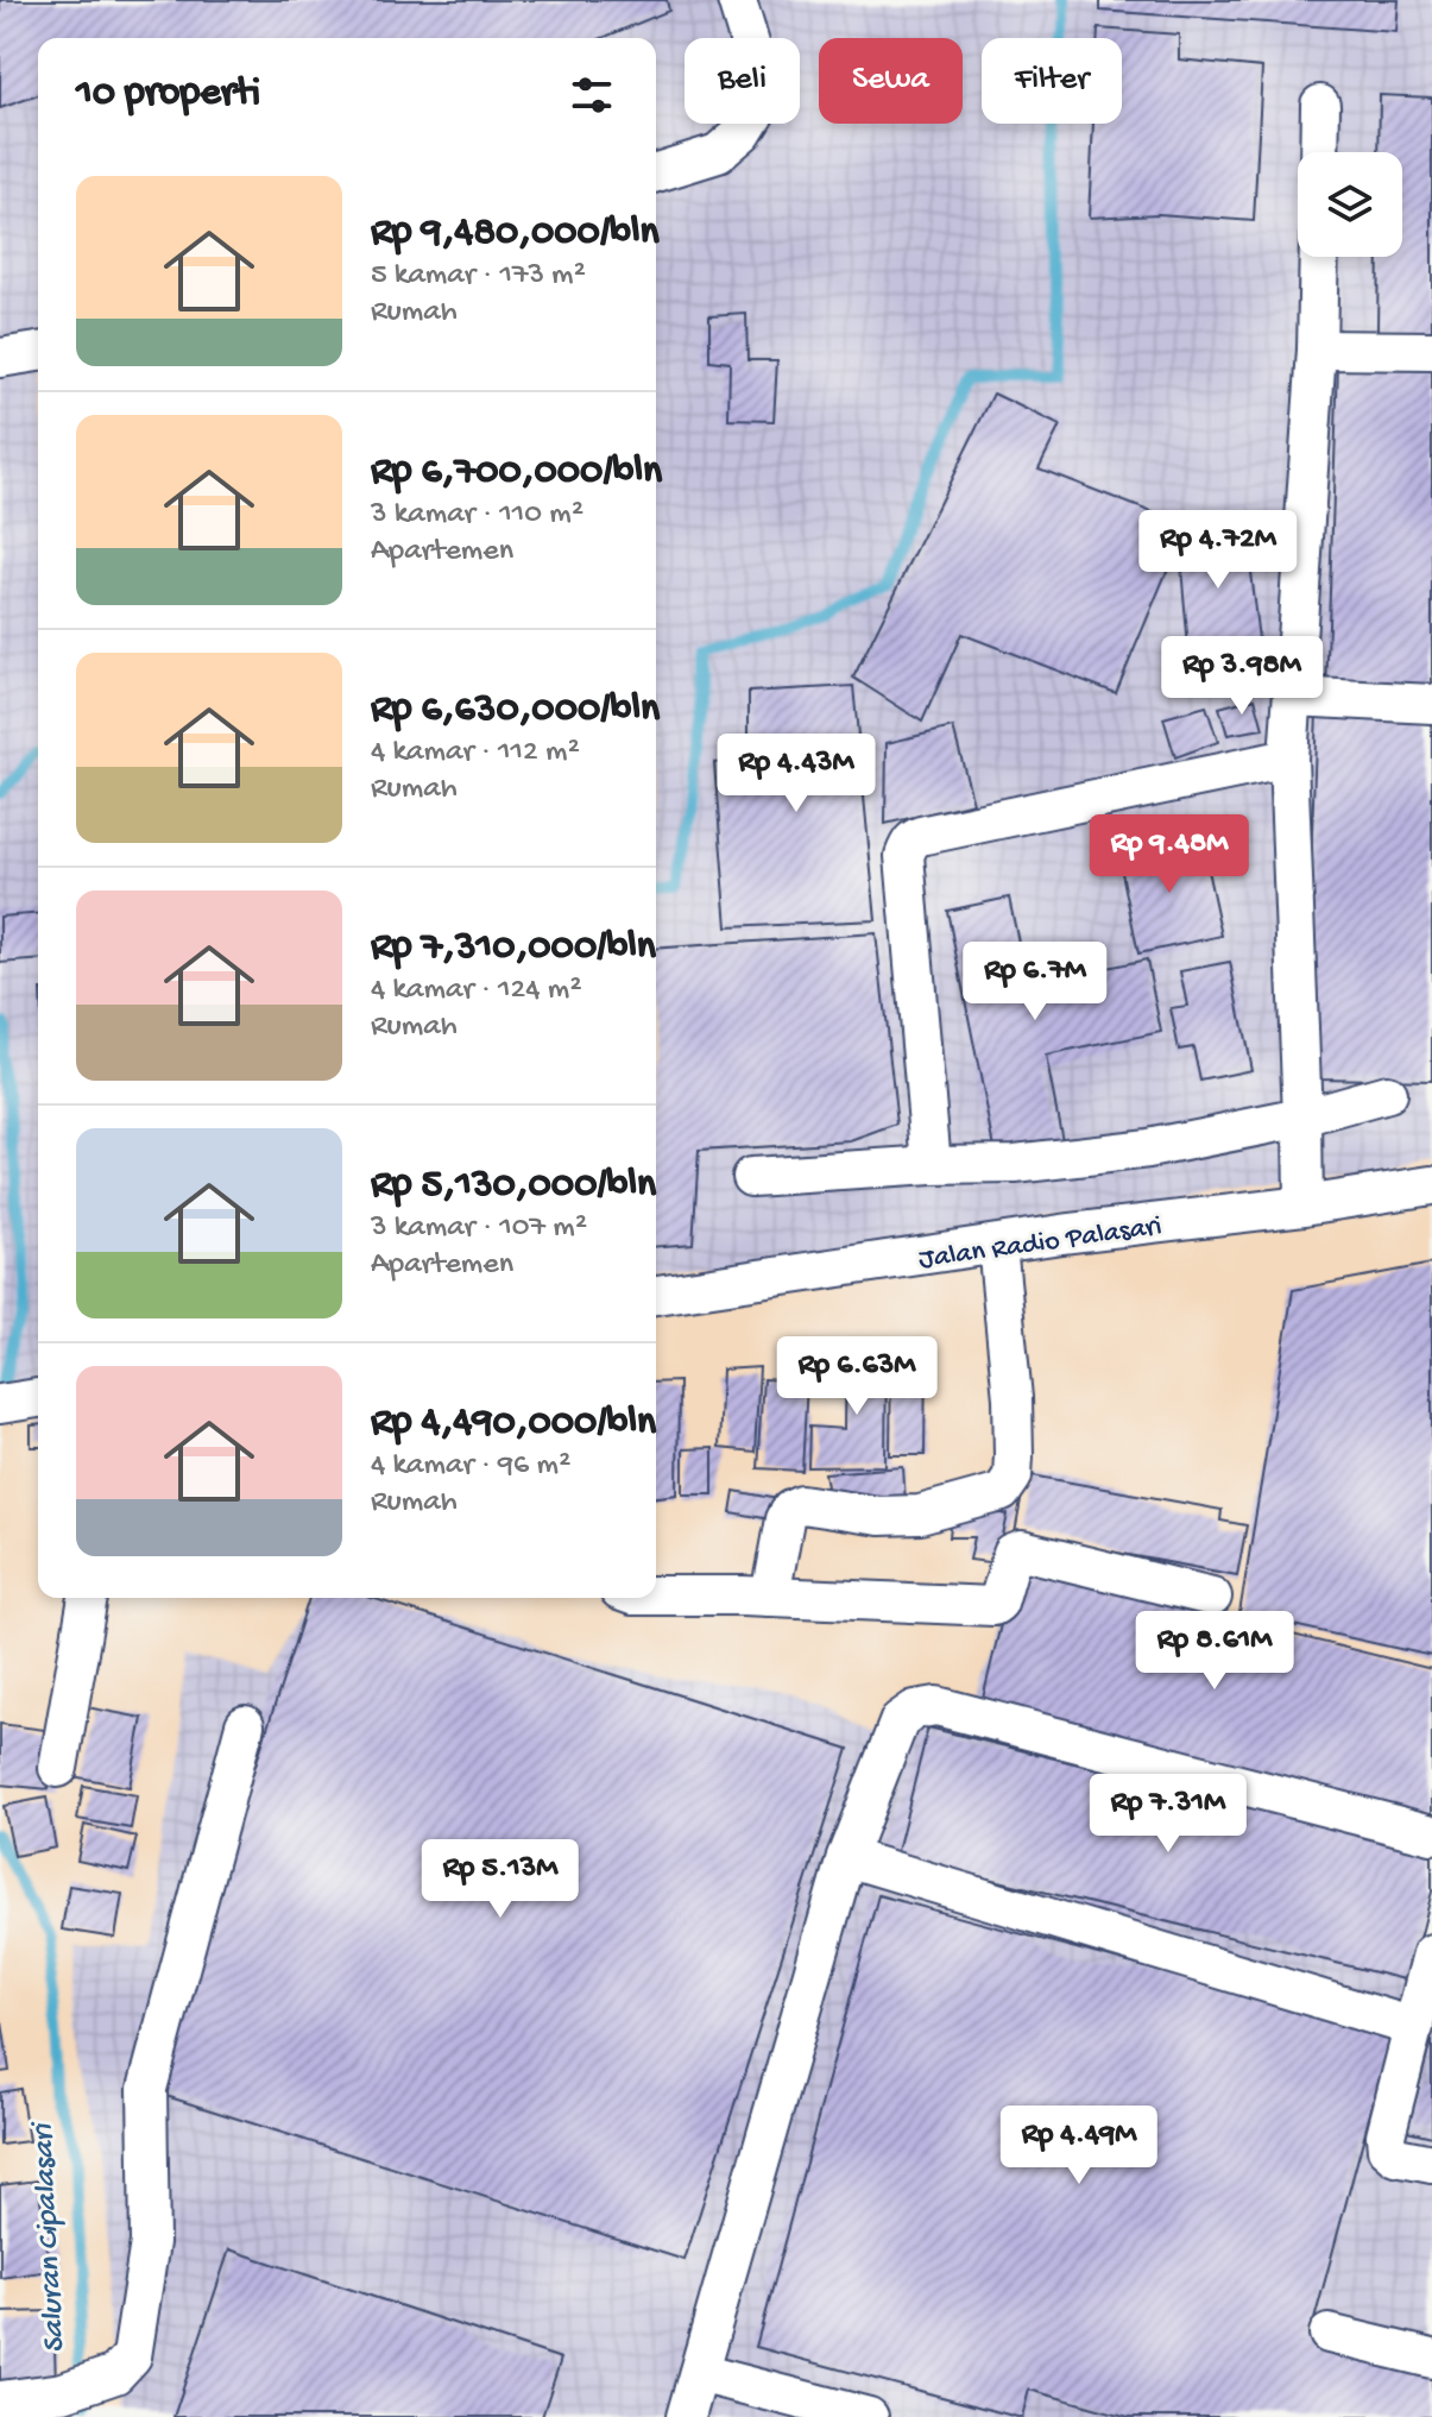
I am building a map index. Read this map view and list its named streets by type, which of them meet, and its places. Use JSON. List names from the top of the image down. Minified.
{"streets":{"street":["Jalan Radio Palasari"]},"water":["Saluran Cipalasari"],"page":{"chip":["Beli","Sewa","Filter"],"heading":"10 properti","list":[{"name":"Rp 9,480,000/bln","note":"5 kamar · 173 m² · Rumah"},{"name":"Rp 6,700,000/bln","note":"3 kamar · 110 m² · Apartemen"},{"name":"Rp 6,630,000/bln","note":"4 kamar · 112 m² · Rumah"},{"name":"Rp 7,310,000/bln","note":"4 kamar · 124 m² · Rumah"},{"name":"Rp 5,130,000/bln","note":"3 kamar · 107 m² · Apartemen"},{"name":"Rp 4,490,000/bln","note":"4 kamar · 96 m² · Rumah"}],"price":["Rp 4.72M","Rp 3.98M","Rp 4.43M","Rp 9.48M","Rp 6.7M","Rp 6.63M","Rp 8.61M","Rp 7.31M","Rp 5.13M","Rp 4.49M"]}}
